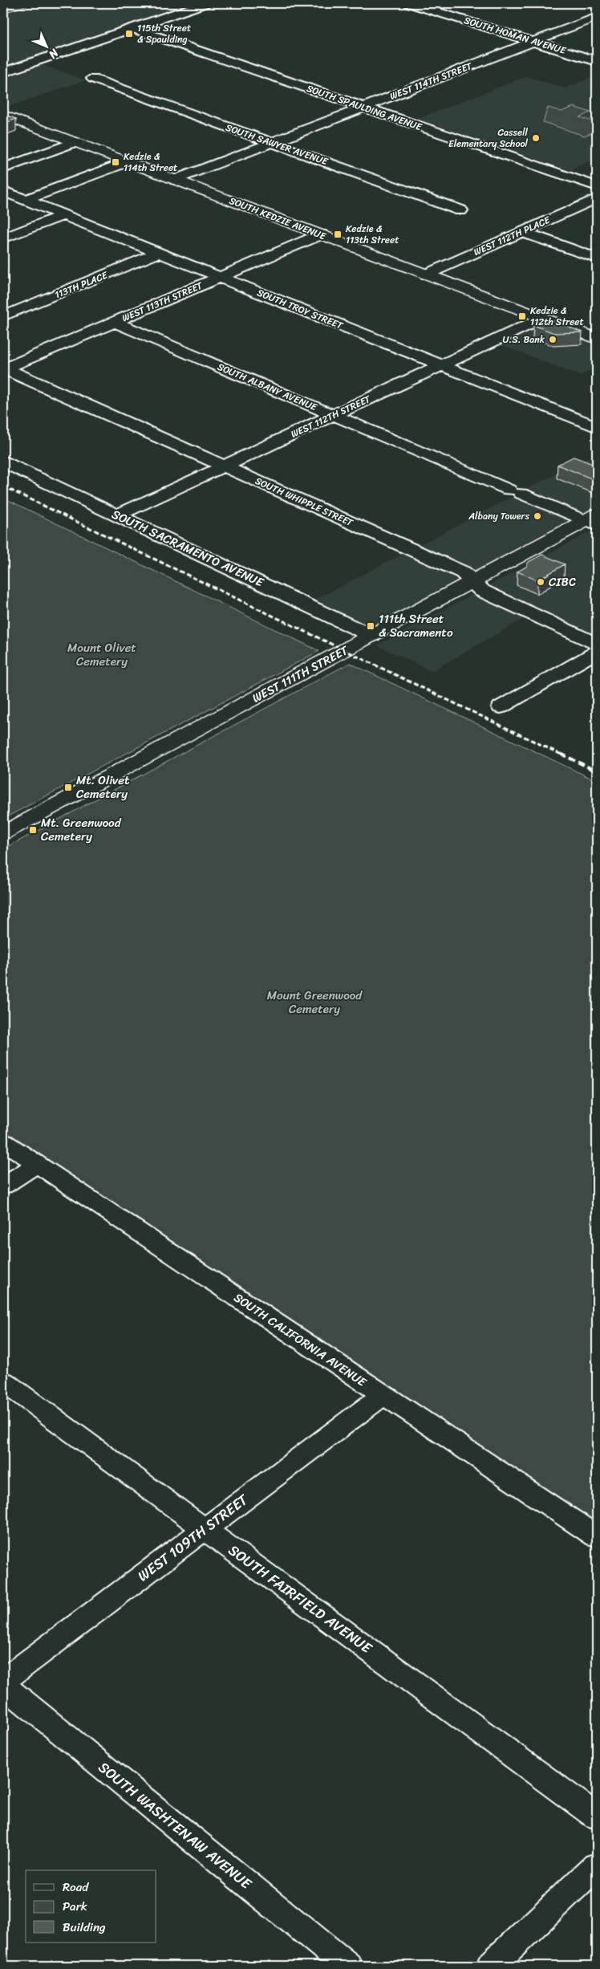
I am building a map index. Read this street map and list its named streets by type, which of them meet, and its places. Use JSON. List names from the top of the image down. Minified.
{"streets":{"main road":["SOUTH KEDZIE AVENUE","WEST 111TH STREET"],"street":["SOUTH HOMAN AVENUE","WEST 114TH STREET","SOUTH SPAULDING AVENUE","SOUTH SAWYER AVENUE","WEST 112TH PLACE","113TH PLACE","WEST 113TH STREET","SOUTH TROY STREET","SOUTH ALBANY AVENUE","WEST 112TH STREET","SOUTH WHIPPLE STREET","SOUTH SACRAMENTO AVENUE","SOUTH CALIFORNIA AVENUE","WEST 109TH STREET","SOUTH FAIRFIELD AVENUE","SOUTH WASHTENAW AVENUE"]},"crossings":[["SOUTH HOMAN AVENUE","WEST 114TH STREET"],["WEST 114TH STREET","SOUTH SPAULDING AVENUE"],["WEST 114TH STREET","SOUTH SAWYER AVENUE"],["WEST 114TH STREET","SOUTH KEDZIE AVENUE"],["SOUTH KEDZIE AVENUE","WEST 112TH PLACE"],["SOUTH KEDZIE AVENUE","WEST 113TH STREET"],["SOUTH KEDZIE AVENUE","WEST 112TH STREET"],["113TH PLACE","SOUTH TROY STREET"],["WEST 113TH STREET","SOUTH TROY STREET"],["WEST 113TH STREET","SOUTH ALBANY AVENUE"],["WEST 113TH STREET","SOUTH WHIPPLE STREET"],["SOUTH TROY STREET","WEST 112TH STREET"],["SOUTH ALBANY AVENUE","WEST 112TH STREET"],["SOUTH ALBANY AVENUE","WEST 111TH STREET"],["WEST 112TH STREET","SOUTH WHIPPLE STREET"],["WEST 112TH STREET","SOUTH SACRAMENTO AVENUE"],["SOUTH WHIPPLE STREET","WEST 111TH STREET"],["SOUTH SACRAMENTO AVENUE","WEST 111TH STREET"],["SOUTH CALIFORNIA AVENUE","WEST 109TH STREET"],["WEST 109TH STREET","SOUTH FAIRFIELD AVENUE"]],"parks":["Mount Olivet Cemetery","Mount Greenwood Cemetery"],"places":{"transit":["115th Street & Spaulding","Kedzie & 114th Street","Kedzie & 113th Street","Kedzie & 112th Street","111th Street & Sacramento","Mt. Olivet Cemetery","Mt. Greenwood Cemetery"],"other":["Cassell Elementary School","U.S. Bank","Albany Towers","CIBC"]},"legend":["Road","Park","Building"],"north":"bottom right"}
